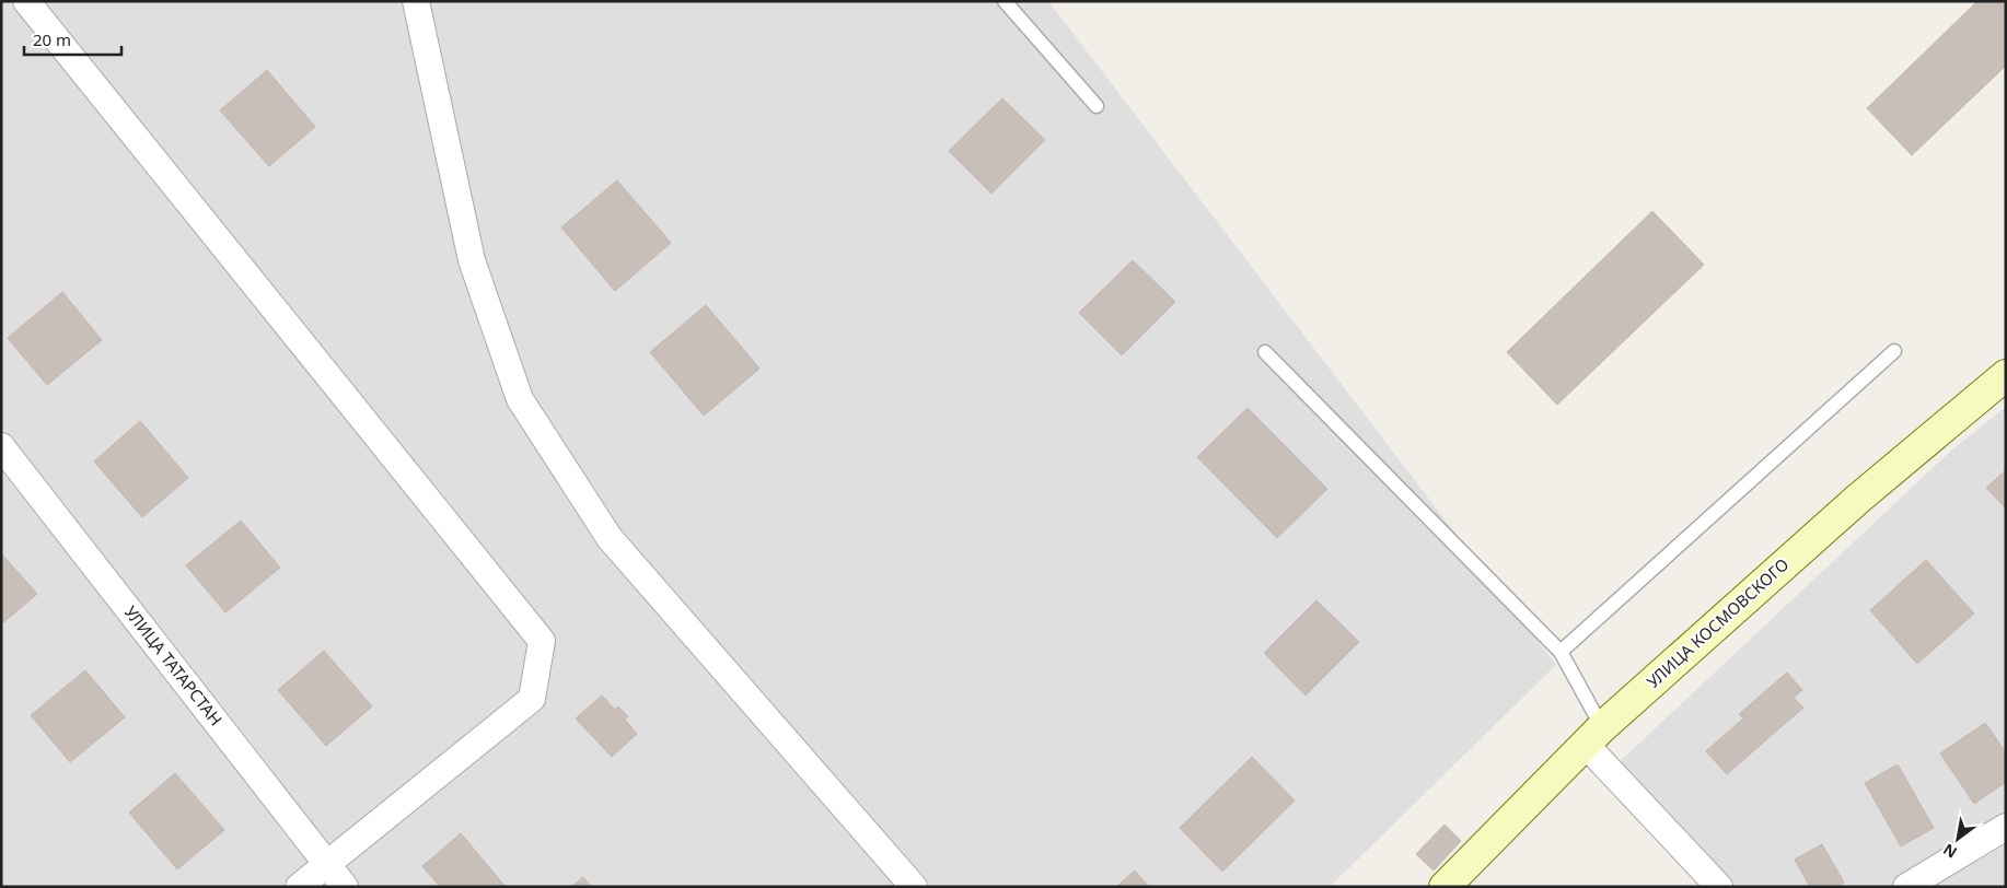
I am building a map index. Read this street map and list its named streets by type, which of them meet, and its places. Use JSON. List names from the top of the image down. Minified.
{"streets":{"main road":["УЛИЦА КОСМОВСКОГО"],"street":["УЛИЦА ТАТАРСТАН"]},"scale_bar":"20 m","north":"bottom left"}
